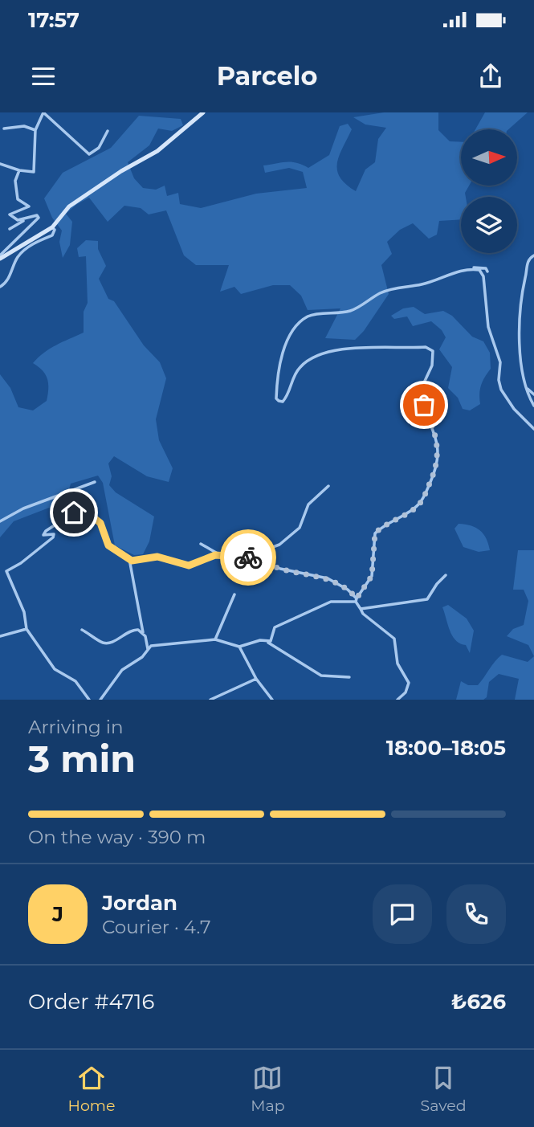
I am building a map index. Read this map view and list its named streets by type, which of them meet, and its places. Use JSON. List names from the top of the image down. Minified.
{"north":"right","page":{"status":"17:57","header":"Parcelo","heading":["3 min","Arriving in","18:00–18:05"],"panel":["Jordan","Courier · 4.7","Order #4716","₺626"],"bar":"On the way · 390 m","round":"J","tabs":["Home","Map","Saved"]}}
